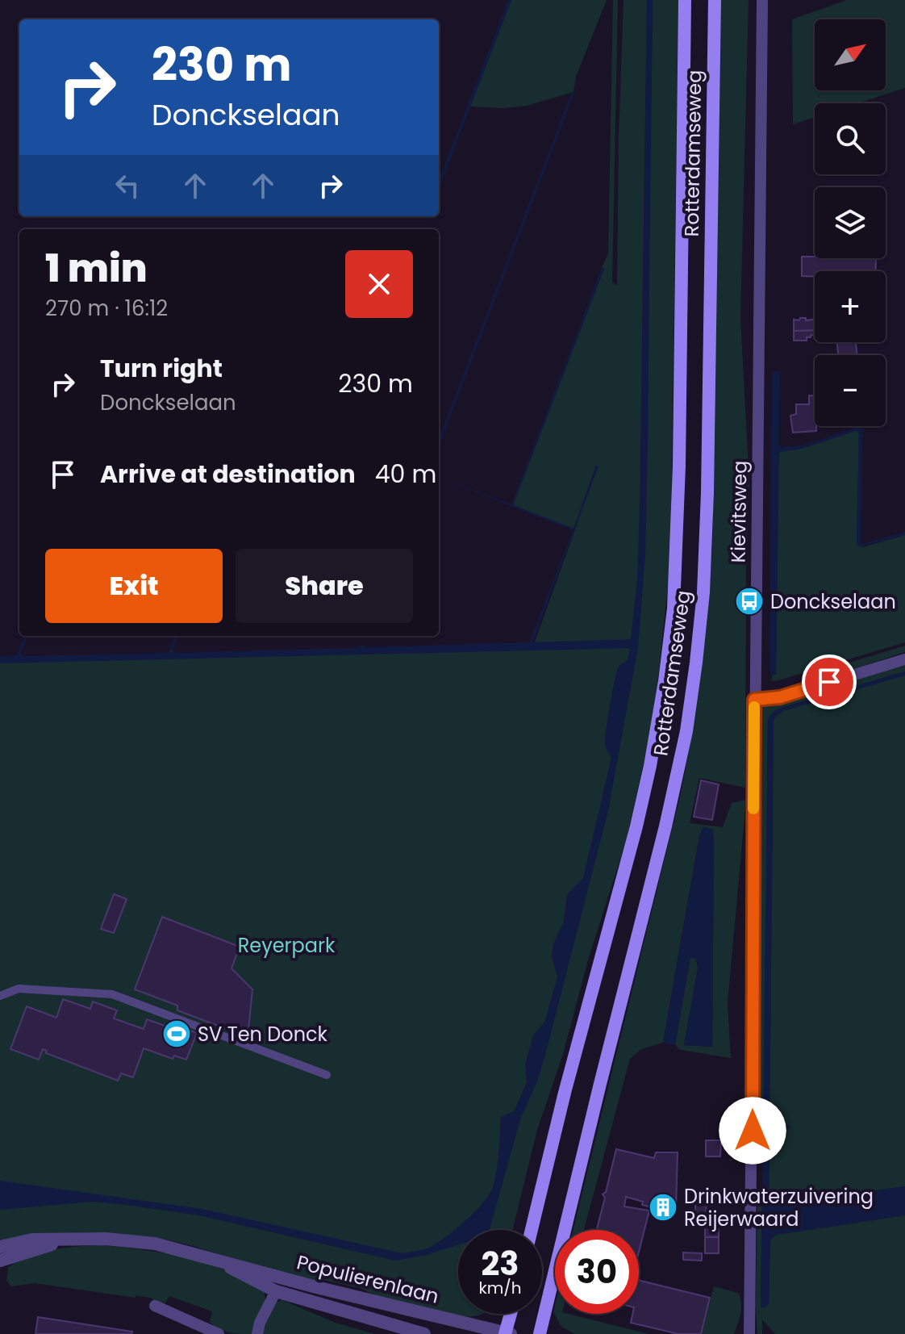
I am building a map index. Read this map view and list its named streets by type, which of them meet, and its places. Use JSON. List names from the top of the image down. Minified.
{"streets":{"main road":["Rotterdamseweg"],"street":["Kievitsweg","Populierenlaan"]},"parks":["Reyerpark"],"places":{"bus stop":["Donckselaan"],"sports":["SV Ten Donck"],"building":["Drinkwaterzuivering Reijerwaard"]},"north":"top right","page":{"map_buttons":["+","−"],"turn":["230 m","Donckselaan"],"heading":["1 min","270 m · 16:12"],"list":[{"name":"Turn right","note":"Donckselaan","value":"230 m"},{"name":"Arrive at destination","value":"40 m"}],"buttons":["Exit","Share"],"speed":"23 km/h","limit":"30"}}
